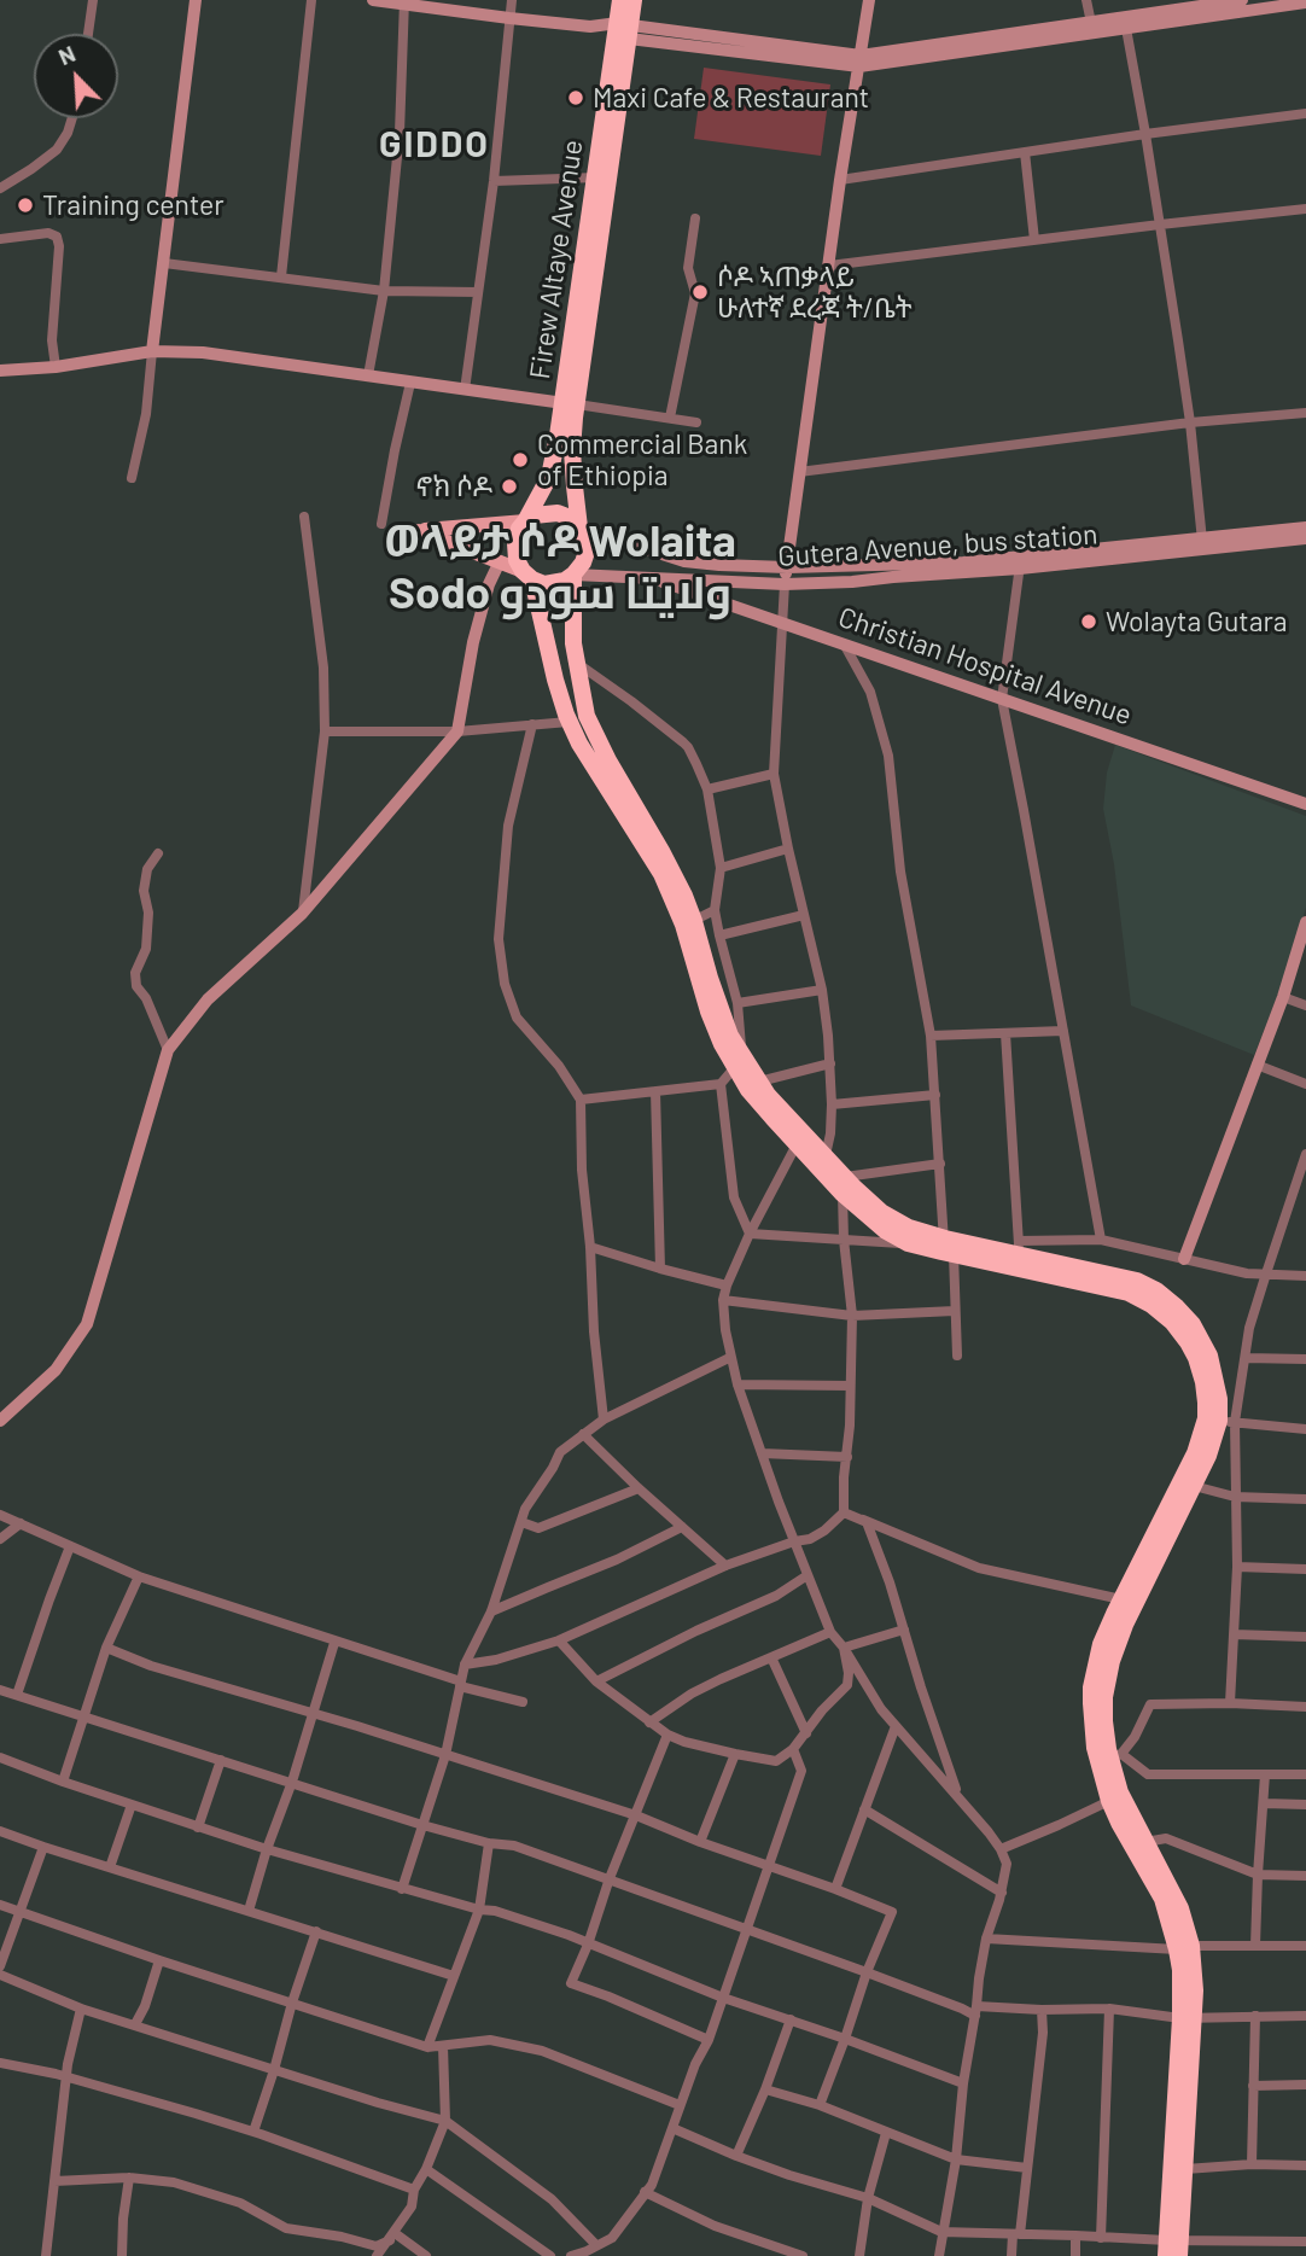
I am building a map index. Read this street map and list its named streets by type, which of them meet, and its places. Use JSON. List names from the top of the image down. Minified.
{"streets":{"highway":["Firew Altaye Avenue"],"main road":["Gutera Avenue, bus station","Christian Hospital Avenue"]},"crossings":[["Firew Altaye Avenue","Gutera Avenue, bus station"],["Gutera Avenue, bus station","Christian Hospital Avenue"]],"districts":["GIDDO","ወላይታ ሶዶ Wolaita Sodo ولايتا سودو"],"places":["Maxi Cafe & Restaurant","Training center","ሶዶ ኣጠቃላይ ሁለተኛ ደረጃ ት/ቤት","Commercial Bank of Ethiopia","ኖክ ሶዶ","Wolayta Gutara"],"north":"top left"}
